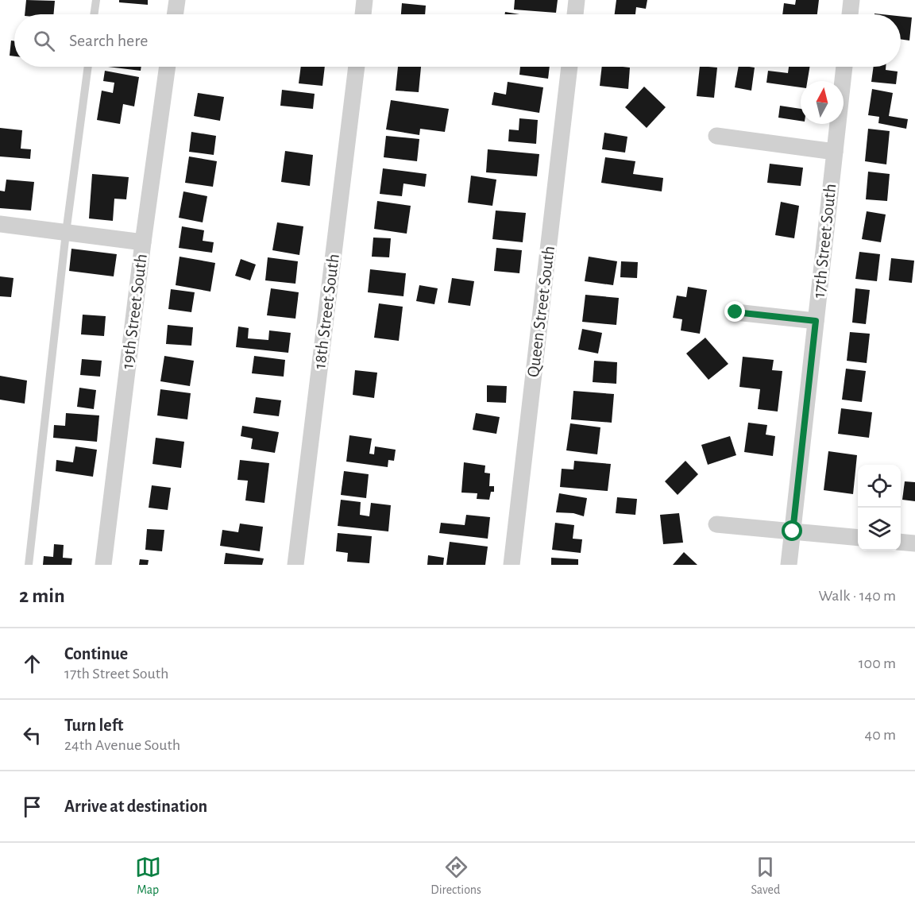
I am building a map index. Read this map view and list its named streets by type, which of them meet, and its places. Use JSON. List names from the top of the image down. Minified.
{"streets":{"street":["17th Street South","19th Street South","18th Street South","Queen Street South"]},"north":"top","page":{"search":"Search here","heading":["2 min","Walk · 140 m"],"list":[["Continue","17th Street South","100 m"],["Turn left","24th Avenue South","40 m"],"Arrive at destination"],"nav":["Map","Directions","Saved"]}}
